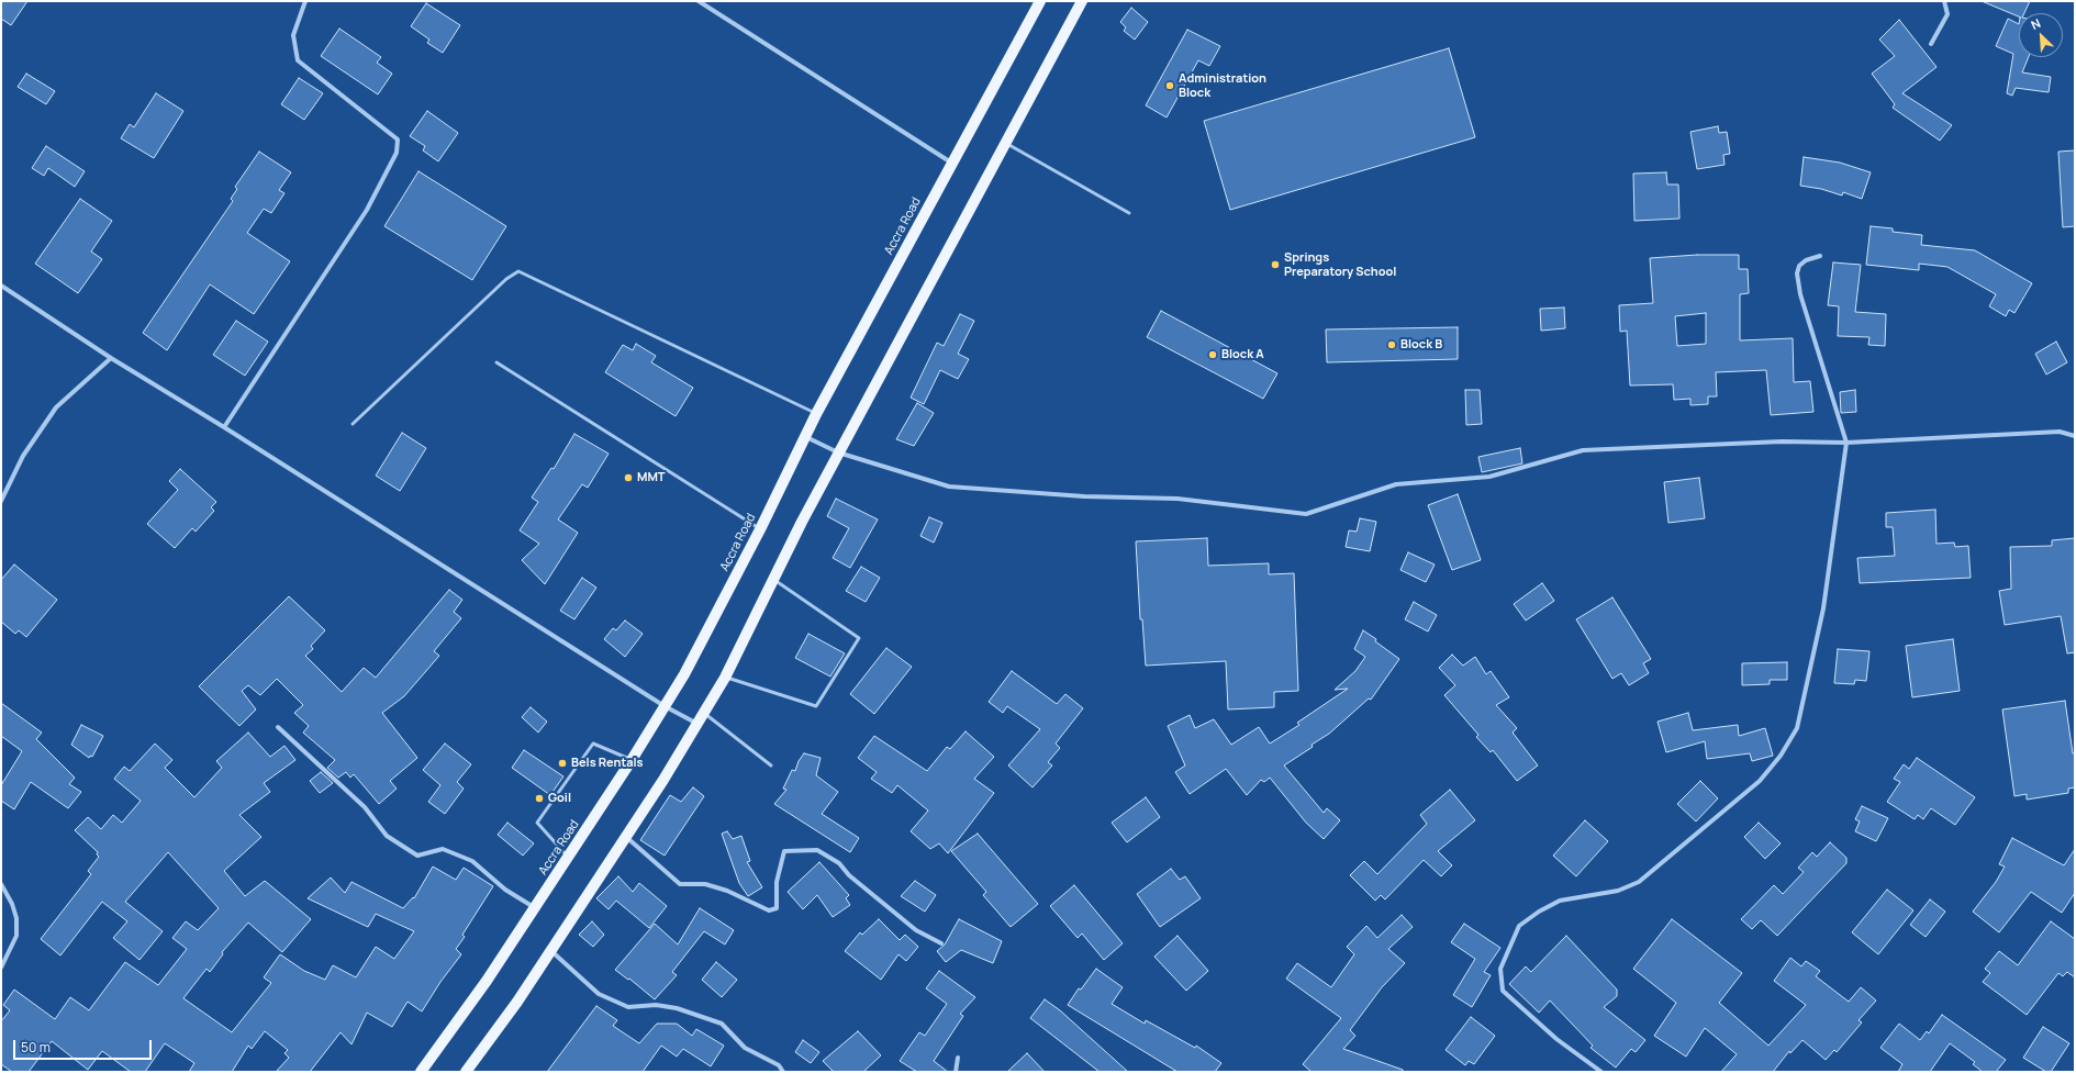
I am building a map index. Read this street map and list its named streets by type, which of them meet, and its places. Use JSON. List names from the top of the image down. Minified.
{"streets":{"main road":["Accra Road"]},"places":["Administration Block","Springs Preparatory School","Block B","Block A","MMT","Bels Rentals","Goil"],"scale_bar":"50 m","north":"top left"}
